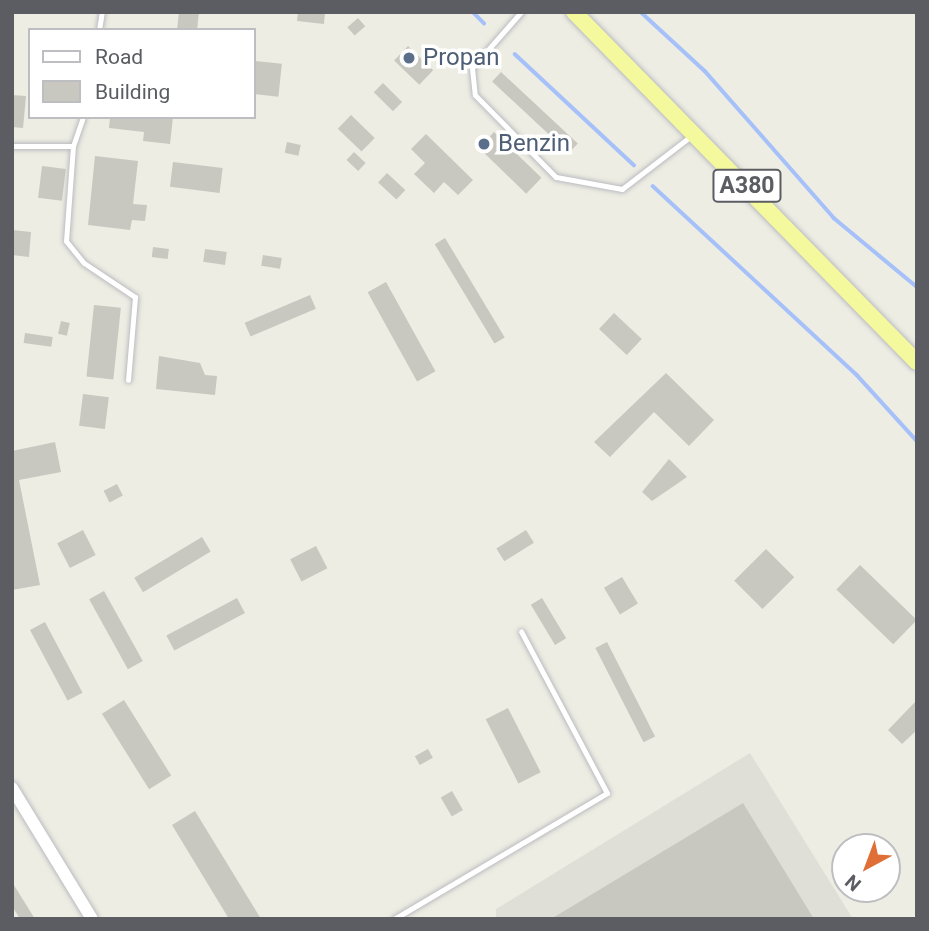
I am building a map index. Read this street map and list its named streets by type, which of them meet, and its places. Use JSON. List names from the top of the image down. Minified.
{"streets":{"highway":["A380"]},"places":["Propan","Benzin"],"legend":["Road","Building"],"north":"bottom left"}
